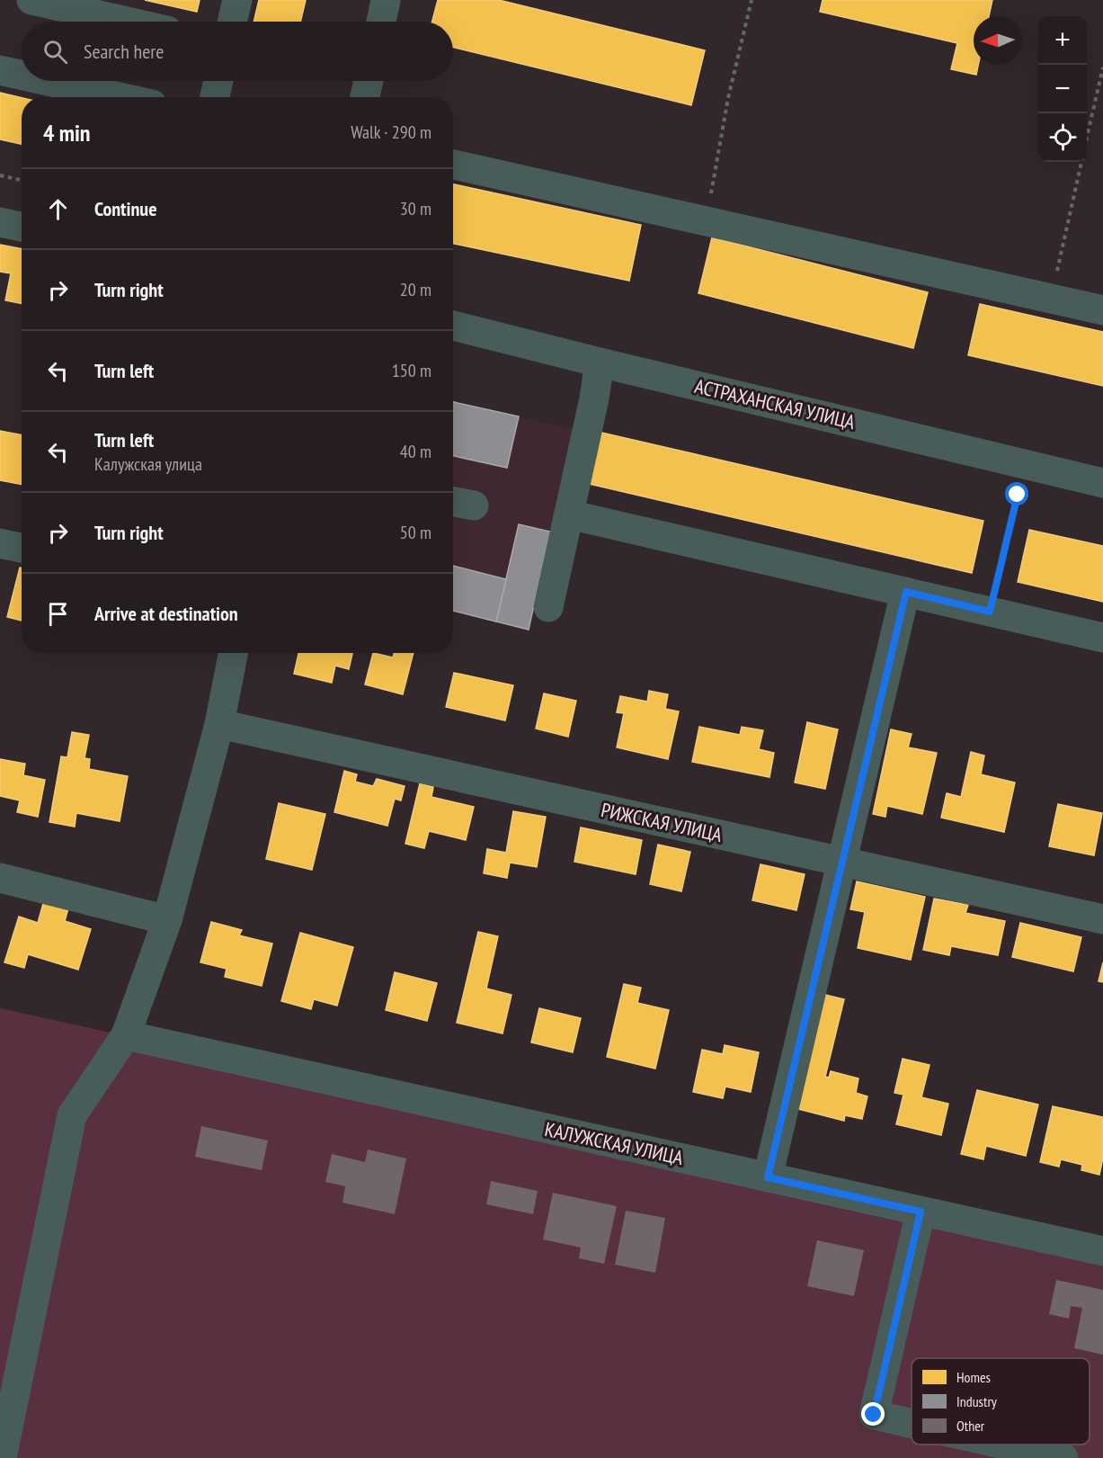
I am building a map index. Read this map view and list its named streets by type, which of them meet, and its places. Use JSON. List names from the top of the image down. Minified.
{"streets":{"street":["АСТРАХАНСКАЯ УЛИЦА","РИЖСКАЯ УЛИЦА","КАЛУЖСКАЯ УЛИЦА"]},"legend":["Homes","Industry","Other"],"north":"left","page":{"map_buttons":["+","−"],"search":"Search here","heading":["4 min","Walk · 290 m"],"list":[["Continue","30 m"],["Turn right","20 m"],["Turn left","150 m"],["Turn left","Калужская улица","40 m"],["Turn right","50 m"],"Arrive at destination"]}}
